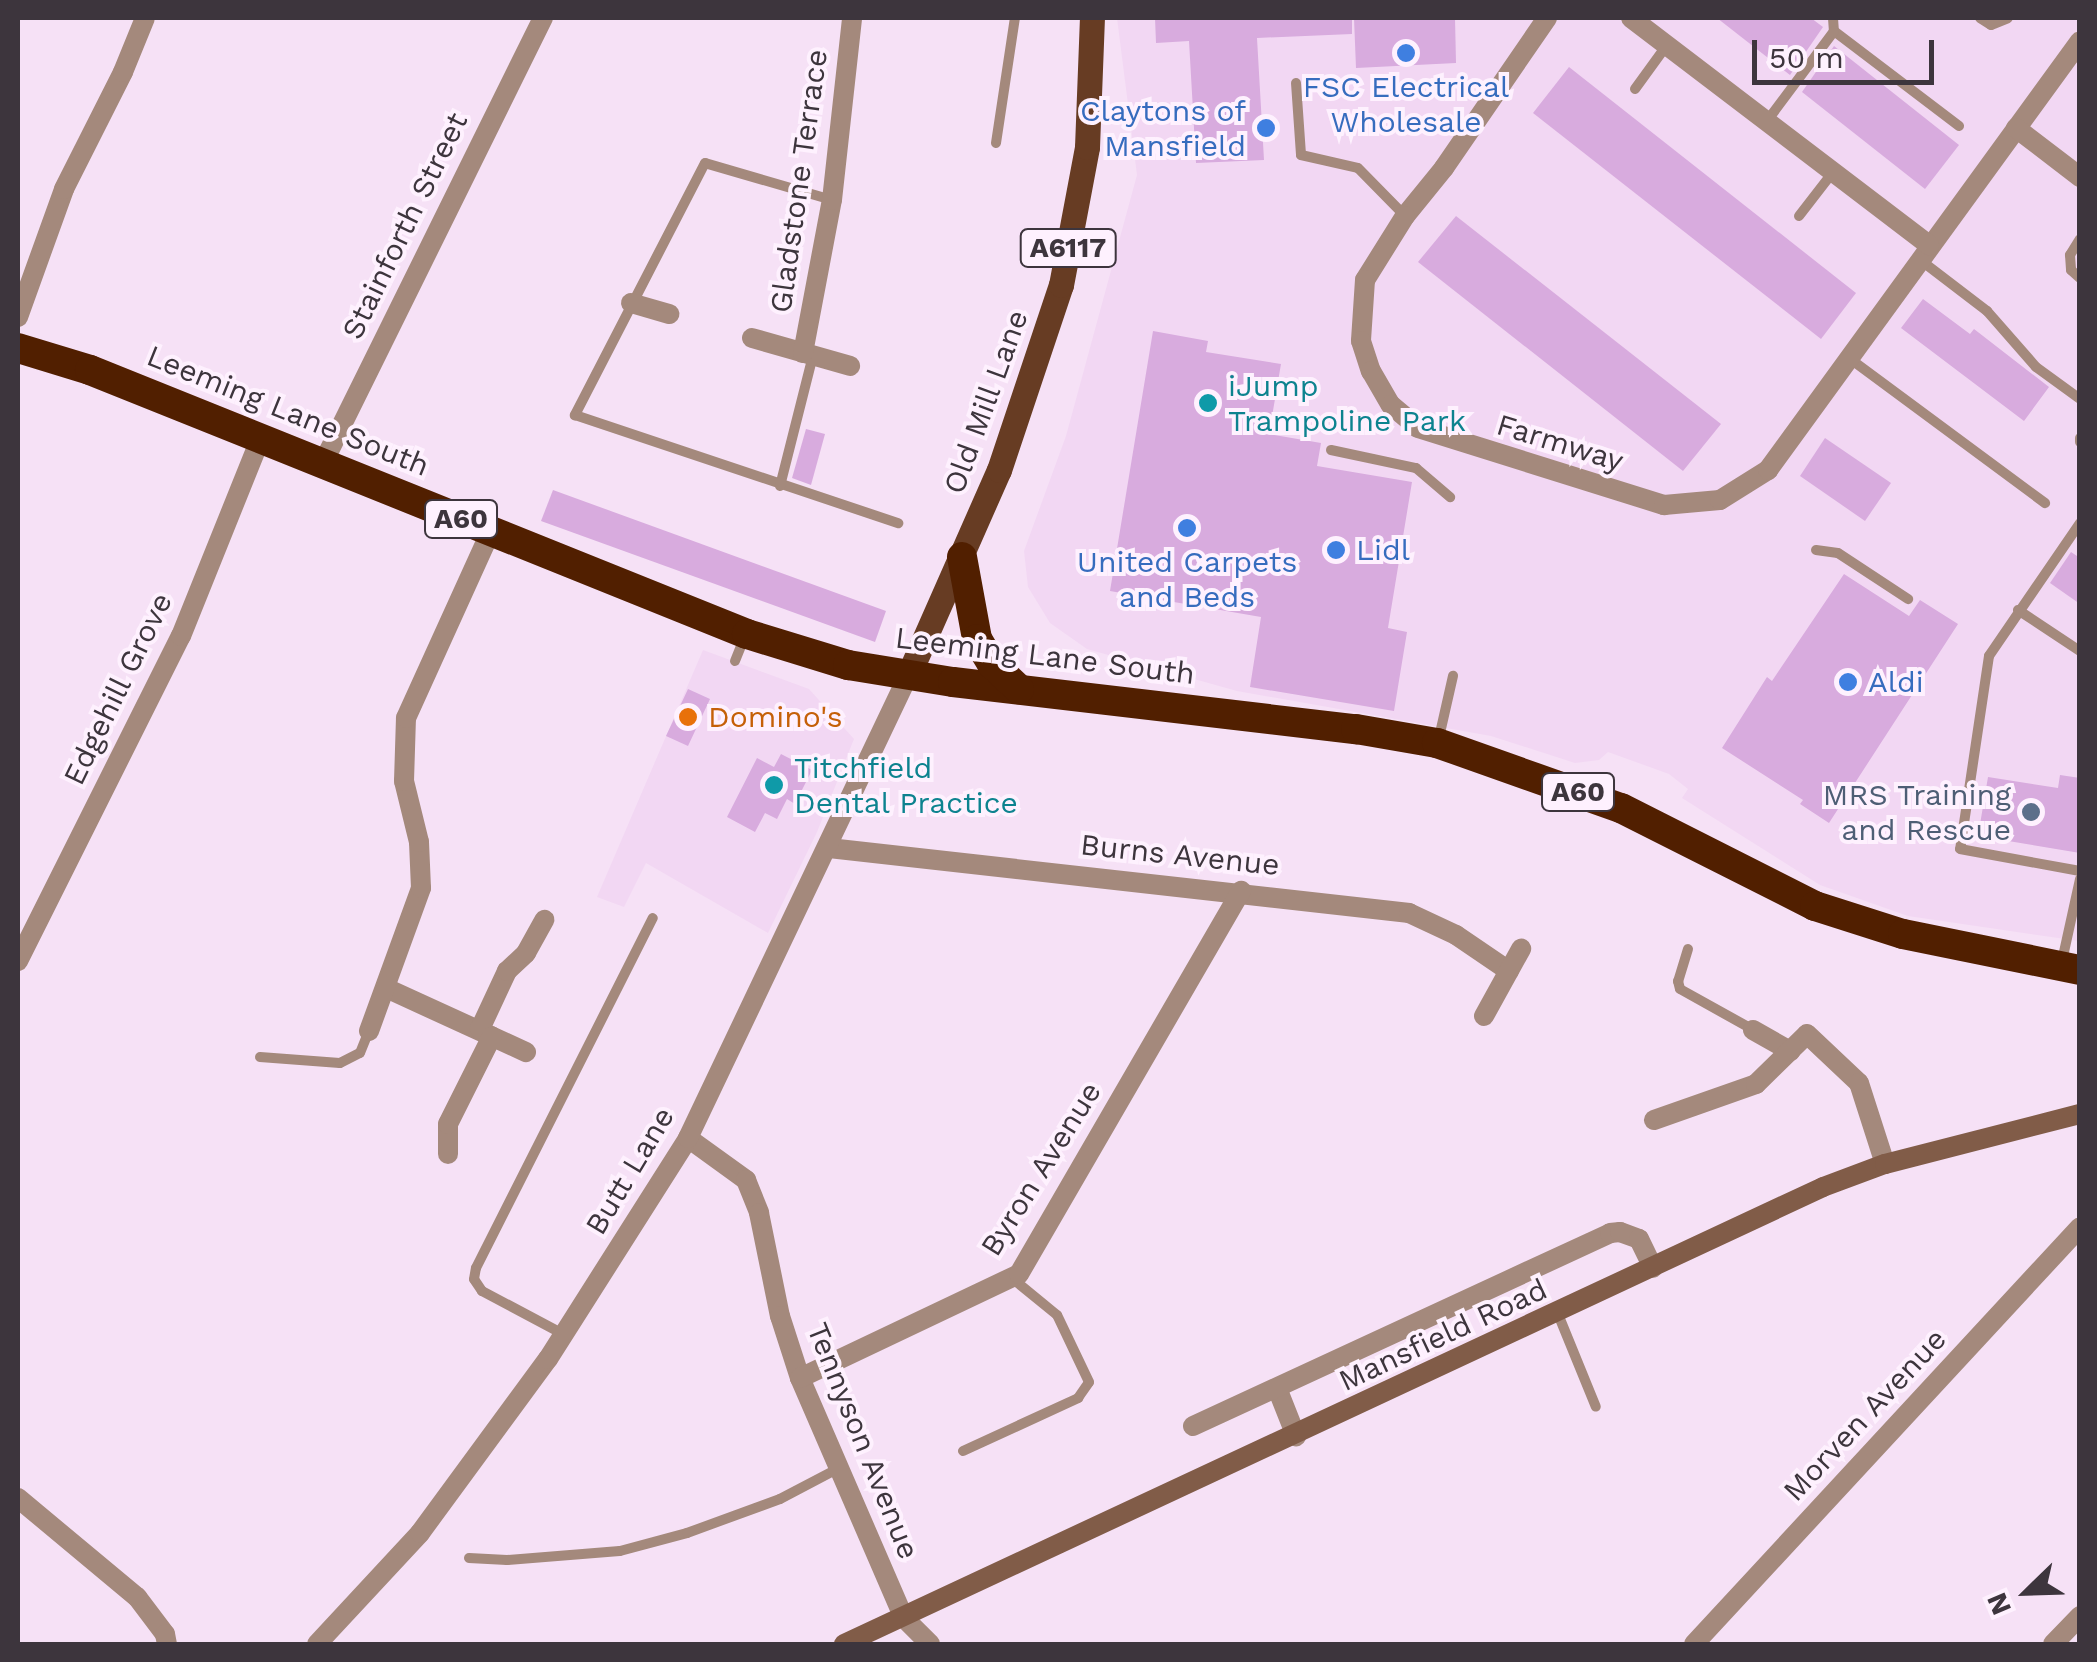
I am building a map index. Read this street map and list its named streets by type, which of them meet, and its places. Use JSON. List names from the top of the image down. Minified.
{"streets":{"highway":["Leeming Lane South","A60"],"main road":["A6117","Old Mill Lane","Mansfield Road"],"street":["Gladstone Terrace","Stainforth Street","Farmway","Edgehill Grove","Burns Avenue","Byron Avenue","Butt Lane","Morven Avenue","Tennyson Avenue"]},"crossings":[["Stainforth Street","Leeming Lane South"],["Old Mill Lane","Leeming Lane South"],["Old Mill Lane","Butt Lane"],["Leeming Lane South","Edgehill Grove"],["Leeming Lane South","Butt Lane"],["Burns Avenue","Byron Avenue"],["Burns Avenue","Butt Lane"],["Byron Avenue","Tennyson Avenue"],["Butt Lane","Tennyson Avenue"],["Mansfield Road","Tennyson Avenue"]],"places":["FSC Electrical Wholesale","Claytons of Mansfield","iJump Trampoline Park","United Carpets and Beds","Lidl","Aldi","Domino's","Titchfield Dental Practice","MRS Training and Rescue"],"scale_bar":"50 m","north":"bottom left"}
